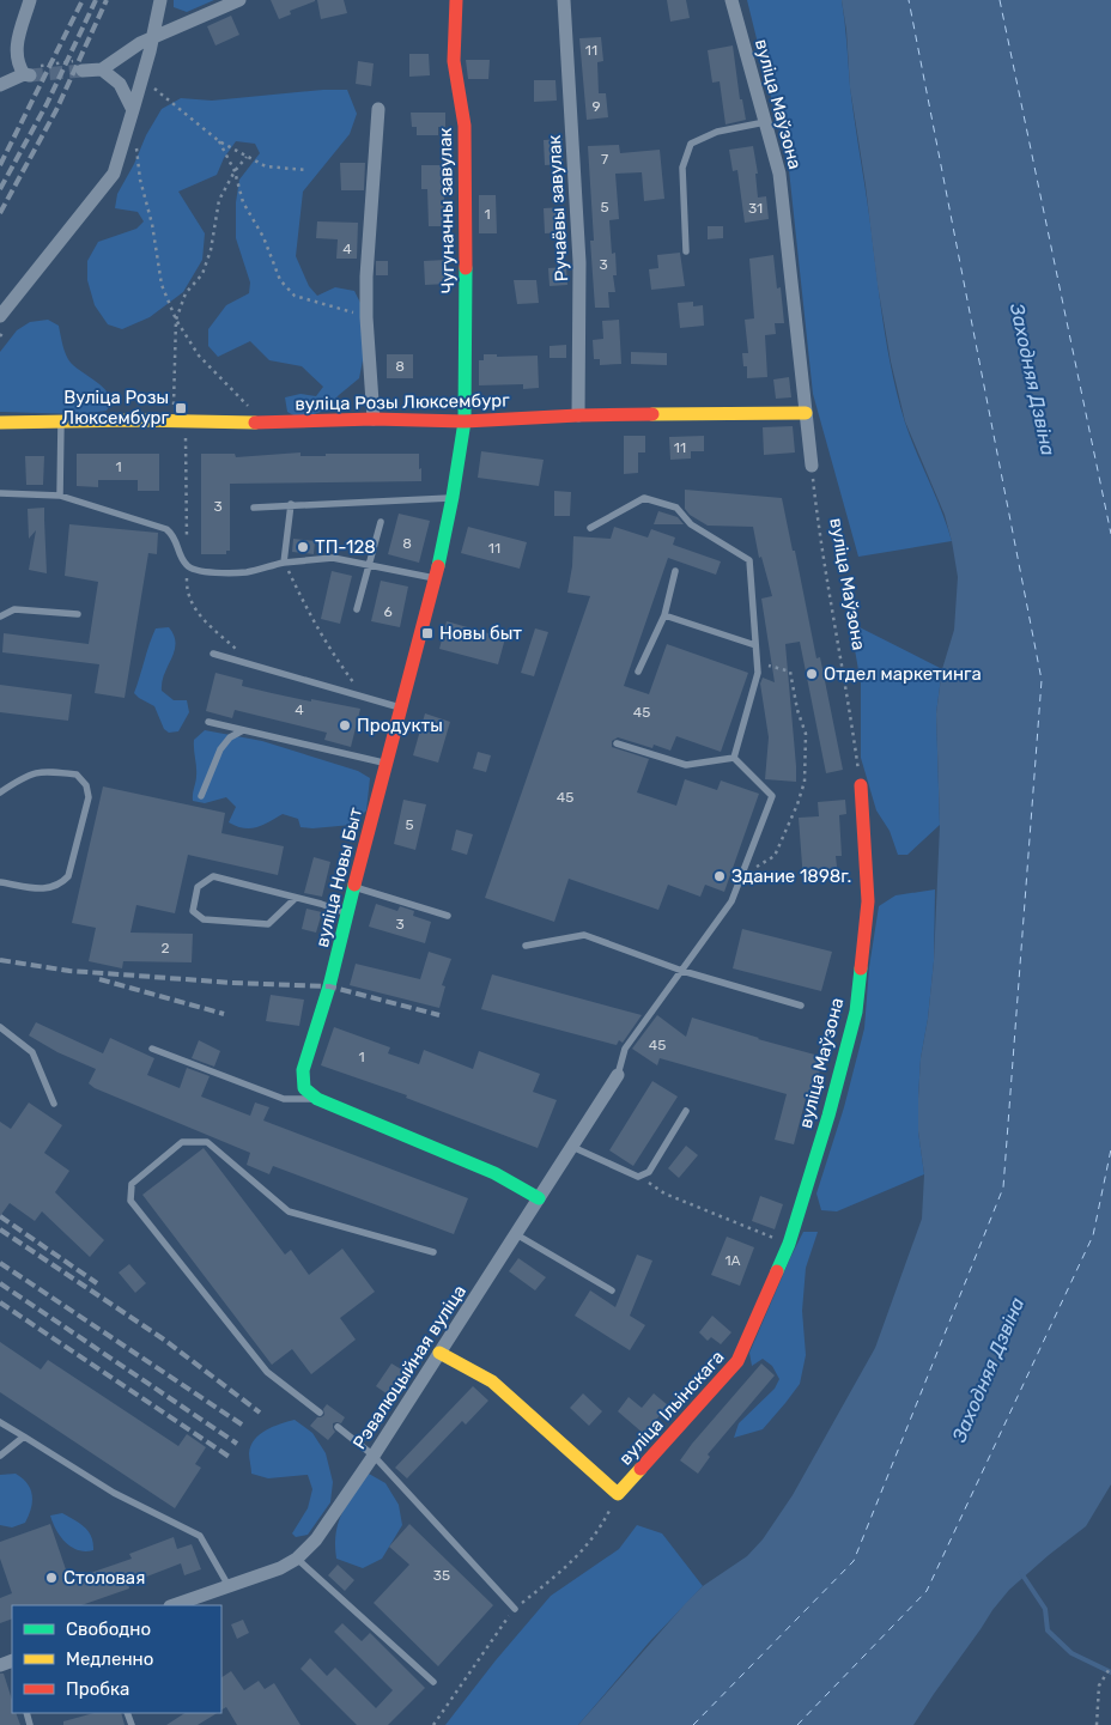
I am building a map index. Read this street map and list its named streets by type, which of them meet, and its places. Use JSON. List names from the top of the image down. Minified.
{"streets":{"street":["вуліца Маўзона","Ручаёвы завулак","Чугуначны завулак","вуліца Розы Люксембург","вуліца Новы Быт","Рэвалюцыйная вуліца","вуліца Ільінскага"]},"crossings":[["вуліца Маўзона","вуліца Розы Люксембург"],["вуліца Маўзона","вуліца Ільінскага"],["Ручаёвы завулак","вуліца Розы Люксембург"],["Чугуначны завулак","вуліца Розы Люксембург"],["Чугуначны завулак","вуліца Новы Быт"],["вуліца Розы Люксембург","вуліца Новы Быт"],["Рэвалюцыйная вуліца","вуліца Ільінскага"]],"water":["Заходняя Дзвіна"],"places":{"transit":["Вуліца Розы Люксембург","Новы быт"],"other":["ТП-128","Отдел маркетинга","Продукты","Здание 1898г.","Столовая"]},"house_numbers":["11","9","7","5","31","1","4","3","8","11","1","3","8","11","6","4","45","45","5","3","2","45","1","1А","35"],"legend":["Свободно","Медленно","Пробка"]}
